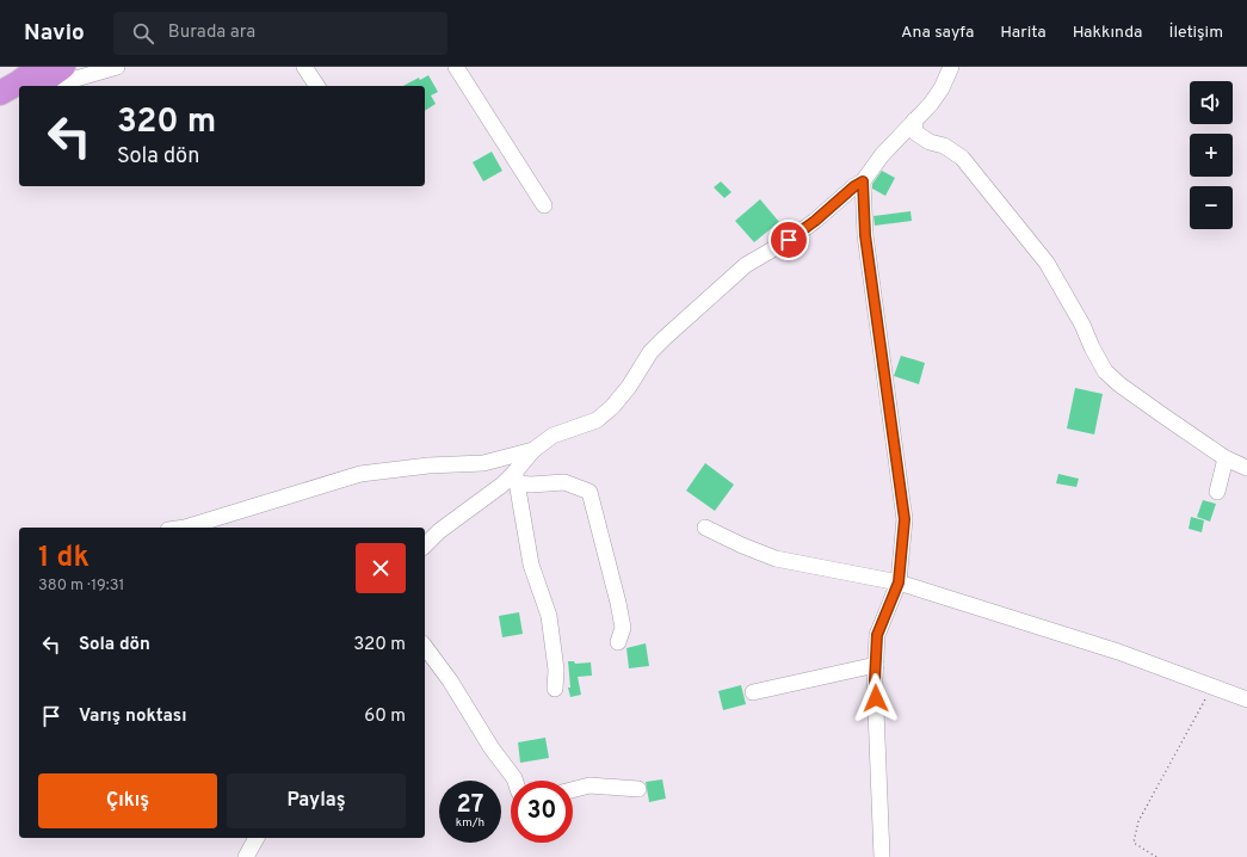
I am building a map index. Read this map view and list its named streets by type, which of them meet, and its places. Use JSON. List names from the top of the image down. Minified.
{"page":{"header":"Navio","search":"Burada ara","nav":["Ana sayfa","Harita","Hakkında","İletişim"],"map_buttons":["+","−"],"turn":["320 m","Sola dön"],"heading":["1 dk","380 m · 19:31"],"list":[{"name":"Sola dön","value":"320 m"},{"name":"Varış noktası","value":"60 m"}],"buttons":["Çıkış","Paylaş"],"speed":"27 km/h","limit":"30"}}
